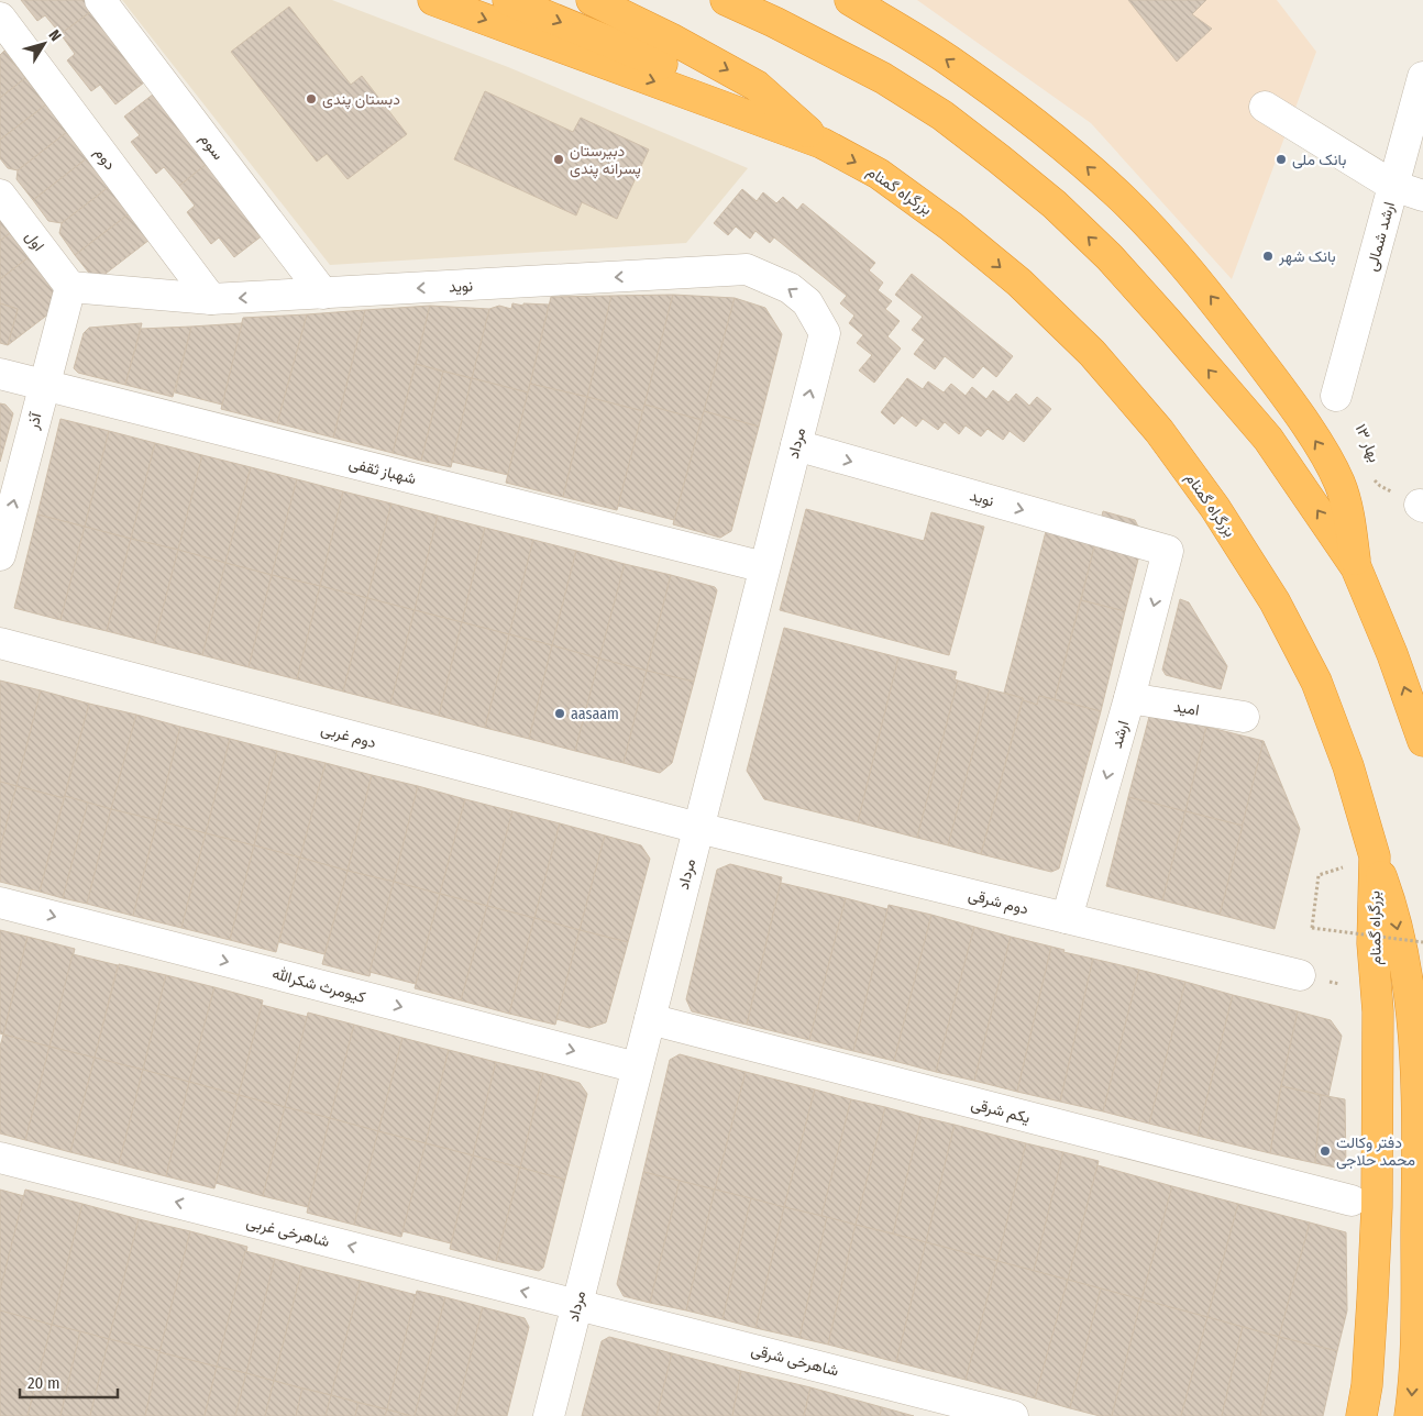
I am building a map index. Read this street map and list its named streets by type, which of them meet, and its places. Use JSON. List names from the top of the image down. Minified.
{"streets":{"highway":["بزرگراه گمنام"],"street":["سوم","دوم","ارشد شمالی","اول","نوید","آذر","مرداد","شهباز ثقفی","امید","ارشد","دوم غربی","دوم شرقی","کیومرث شکرالله","یکم شرقی","شاهرخی غربی","شاهرخی شرقی"],"path":["بهار ۱۳"]},"crossings":[["سوم","نوید"],["دوم","نوید"],["اول","نوید"],["اول","آذر"],["نوید","آذر"],["نوید","مرداد"],["نوید","ارشد"],["آذر","شهباز ثقفی"],["مرداد","شهباز ثقفی"],["مرداد","دوم غربی"],["مرداد","دوم شرقی"],["مرداد","کیومرث شکرالله"],["مرداد","یکم شرقی"],["مرداد","شاهرخی غربی"],["مرداد","شاهرخی شرقی"],["امید","ارشد"],["ارشد","دوم شرقی"],["دوم غربی","دوم شرقی"],["شاهرخی غربی","شاهرخی شرقی"]],"one_way":["آذر","ارشد","کیومرث شکرالله","شاهرخی غربی"],"places":["دبستان پندی","دبیرستان پسرانه پندی","بانک ملی","بانک شهر","aasaam","دفتر وکالت محمد حلاجی"],"scale_bar":"20 m","north":"top right"}
